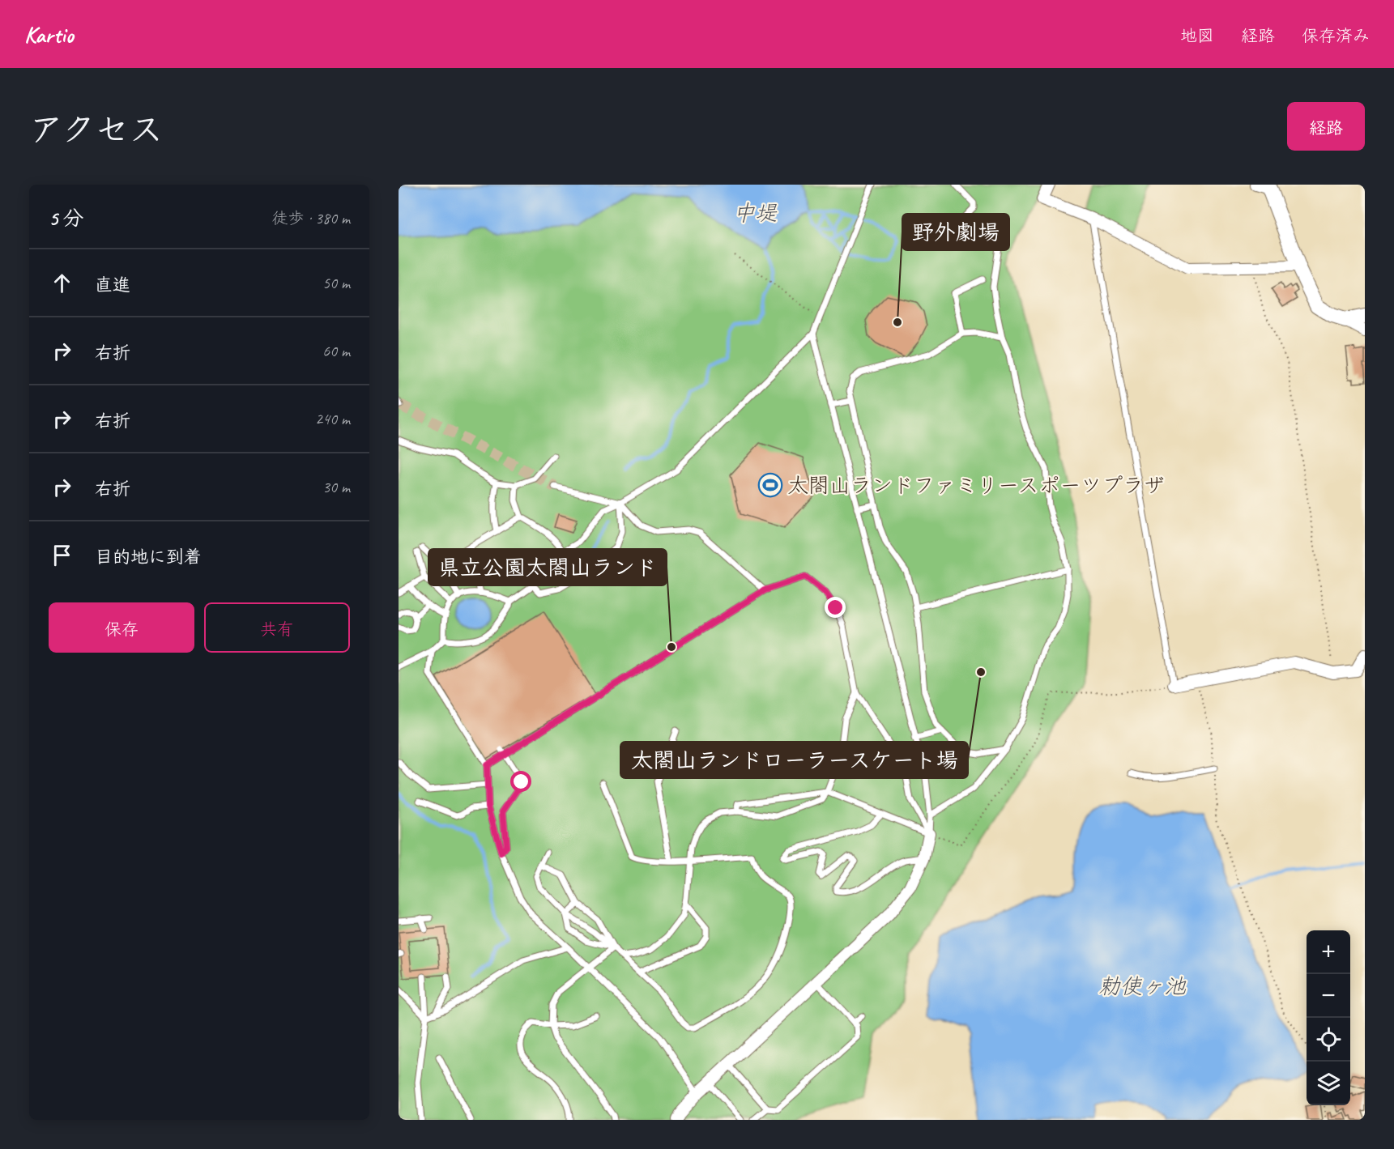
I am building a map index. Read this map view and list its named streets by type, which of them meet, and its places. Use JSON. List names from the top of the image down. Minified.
{"water":["中堤","勅使ヶ池"],"places":{"other":["野外劇場","県立公園太閤山ランド","太閤山ランドローラースケート場"],"sports":["太閤山ランドファミリースポーツプラザ"]},"page":{"header":"Kartio","nav":["地図","経路","保存済み"],"title":"アクセス","buttons":["経路",["保存","共有"]],"heading":["5 分","徒歩 · 380 m"],"list":[["直進","50 m"],["右折","60 m"],["右折","240 m"],["右折","30 m"],"目的地に到着"],"map_buttons":["+","−"]}}
